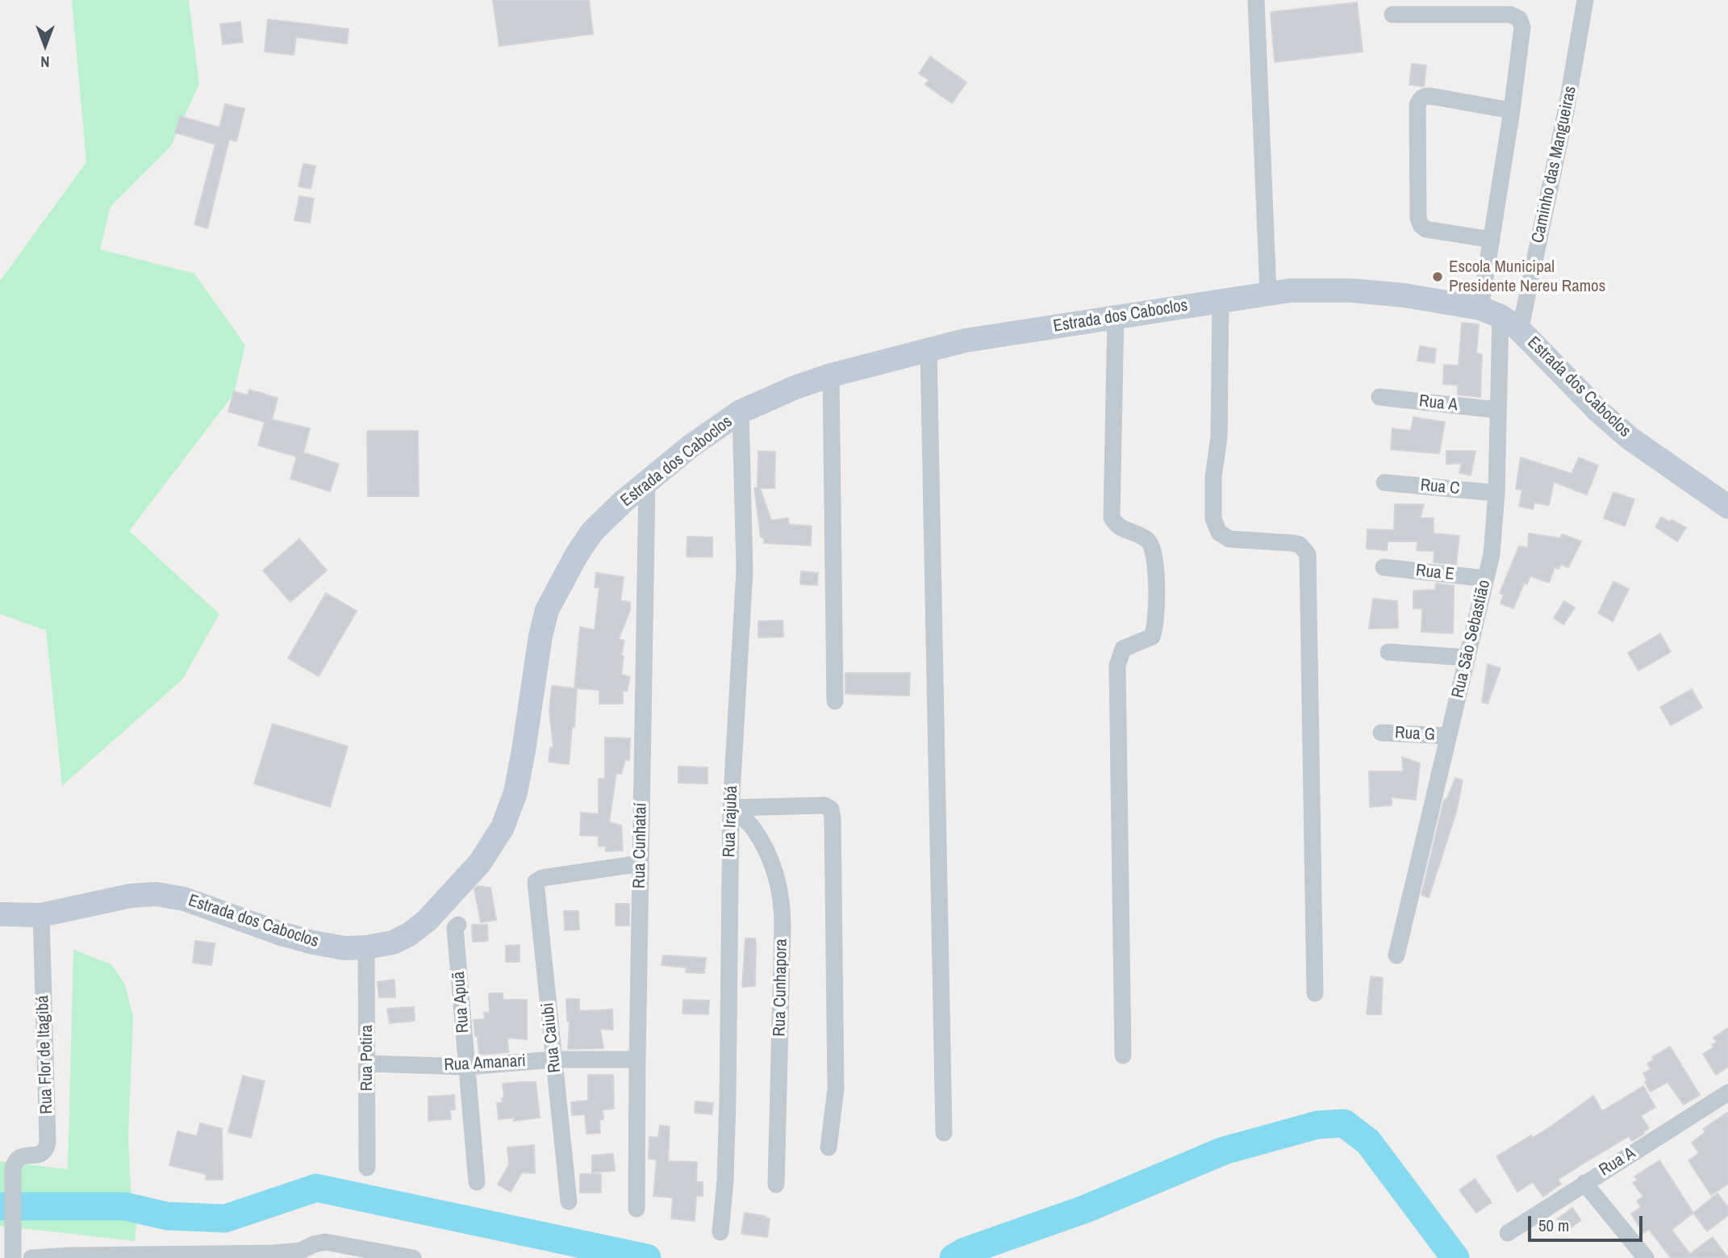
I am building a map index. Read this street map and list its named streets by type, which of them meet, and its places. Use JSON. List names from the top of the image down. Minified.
{"streets":{"street":["Caminho das Mangueiras","Estrada dos Caboclos","Rua A","Rua C","Rua E","Rua São Sebastião","Rua G","Rua Irajubá","Rua Cunhataí","Rua Cunhapora","Rua Apuã","Rua Caiubi","Rua Flor de Itagibá","Rua Potira","Rua Amanari"]},"crossings":[["Caminho das Mangueiras","Estrada dos Caboclos"],["Caminho das Mangueiras","Rua São Sebastião"],["Estrada dos Caboclos","Rua São Sebastião"],["Estrada dos Caboclos","Rua Irajubá"],["Estrada dos Caboclos","Rua Cunhataí"],["Estrada dos Caboclos","Rua Flor de Itagibá"],["Estrada dos Caboclos","Rua Potira"],["Rua A","Rua São Sebastião"],["Rua C","Rua São Sebastião"],["Rua E","Rua São Sebastião"],["Rua São Sebastião","Rua G"],["Rua Irajubá","Rua Cunhapora"],["Rua Cunhataí","Rua Caiubi"],["Rua Cunhataí","Rua Amanari"],["Rua Apuã","Rua Amanari"],["Rua Caiubi","Rua Amanari"],["Rua Potira","Rua Amanari"]],"places":["Escola Municipal Presidente Nereu Ramos"],"scale_bar":"50 m","north":"bottom"}
